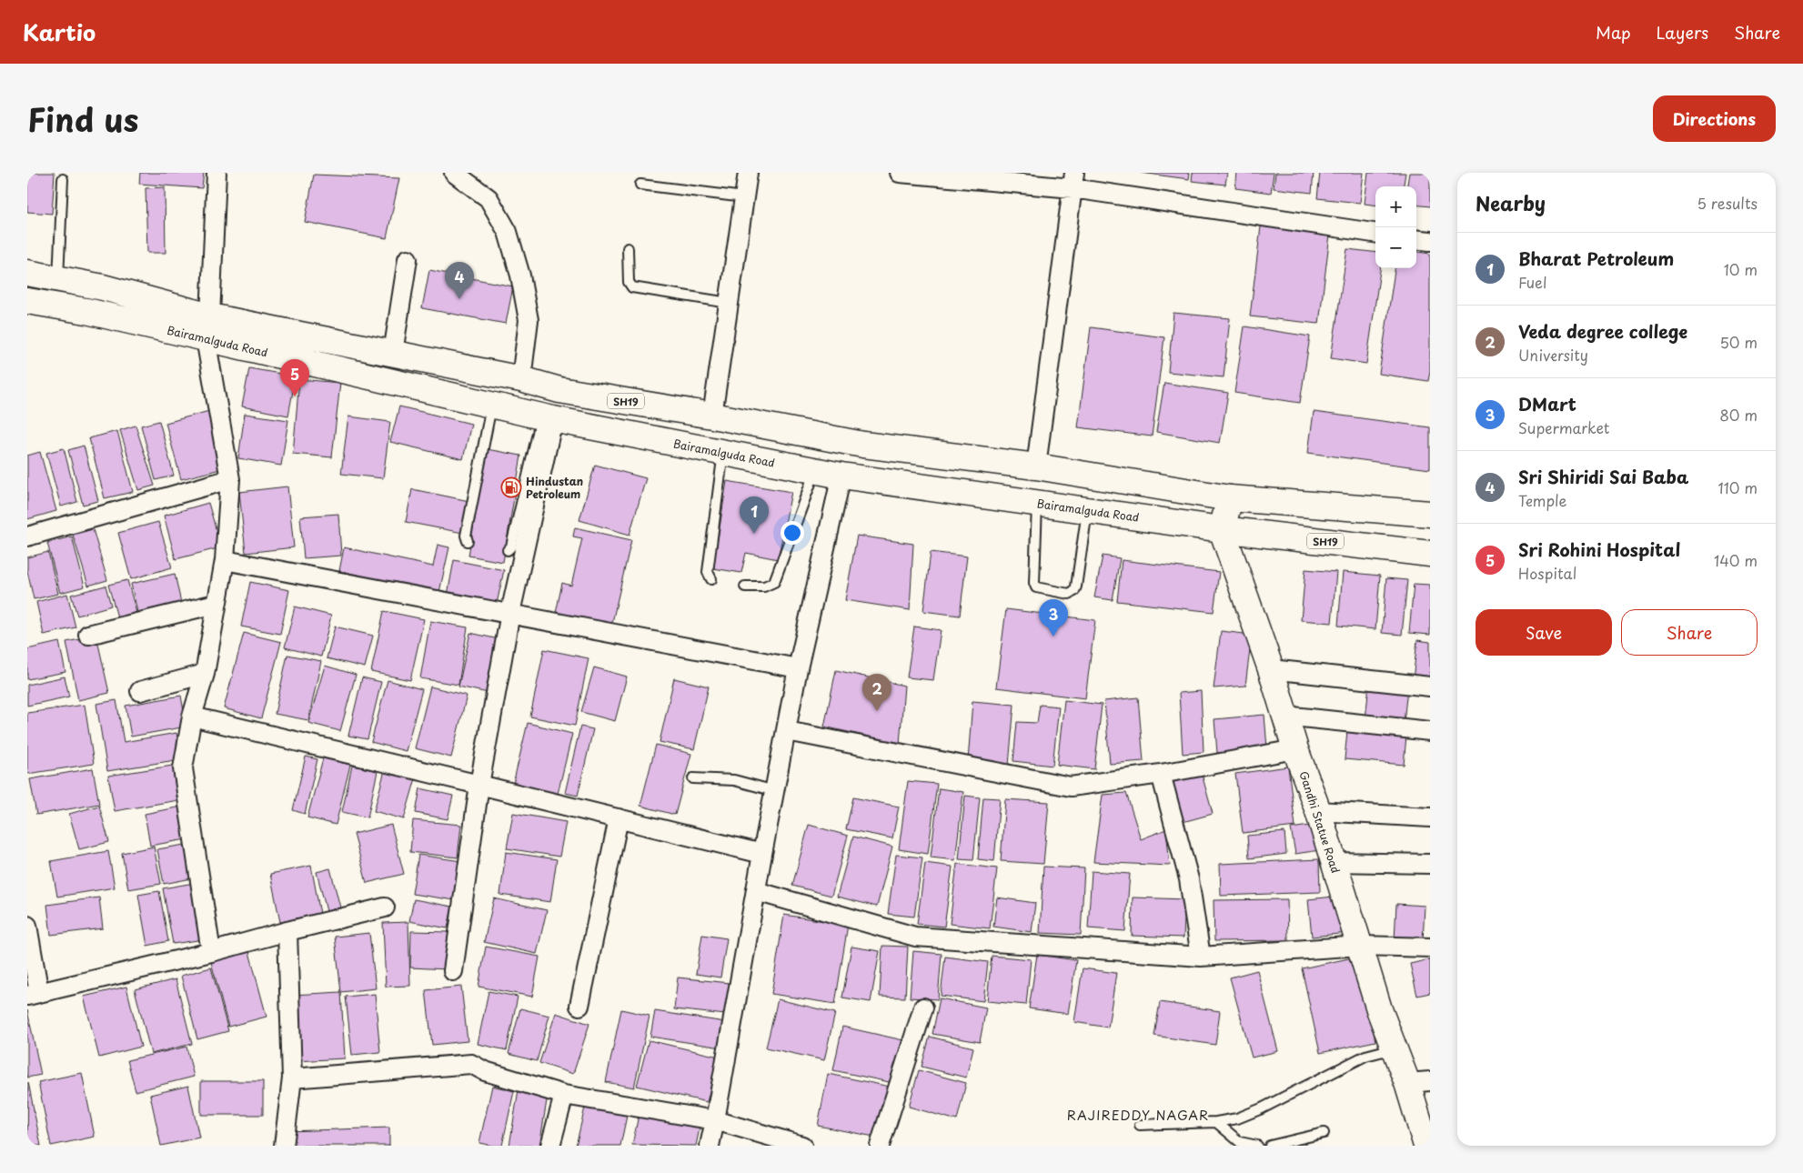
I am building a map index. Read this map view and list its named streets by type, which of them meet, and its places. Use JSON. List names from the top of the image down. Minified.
{"streets":{"main road":["Bairamalguda Road","SH19","Gandhi Statue Road"]},"crossings":[["Bairamalguda Road","Gandhi Statue Road"]],"districts":["RAJIREDDY NAGAR"],"places":{"fuel station":["Hindustan Petroleum"]},"page":{"header":"Kartio","nav":["Map","Layers","Share"],"title":"Find us","buttons":["Directions",["Save","Share"]],"heading":["Nearby","5 results"],"map_buttons":["+","−"],"list":[{"mark":"1","name":"Bharat Petroleum","note":"Fuel","value":"10 m"},{"mark":"2","name":"Veda degree college","note":"University","value":"50 m"},{"mark":"3","name":"DMart","note":"Supermarket","value":"80 m"},{"mark":"4","name":"Sri Shiridi Sai Baba","note":"Temple","value":"110 m"},{"mark":"5","name":"Sri Rohini Hospital","note":"Hospital","value":"140 m"}],"pins":["4","5","1","3","2"]}}
